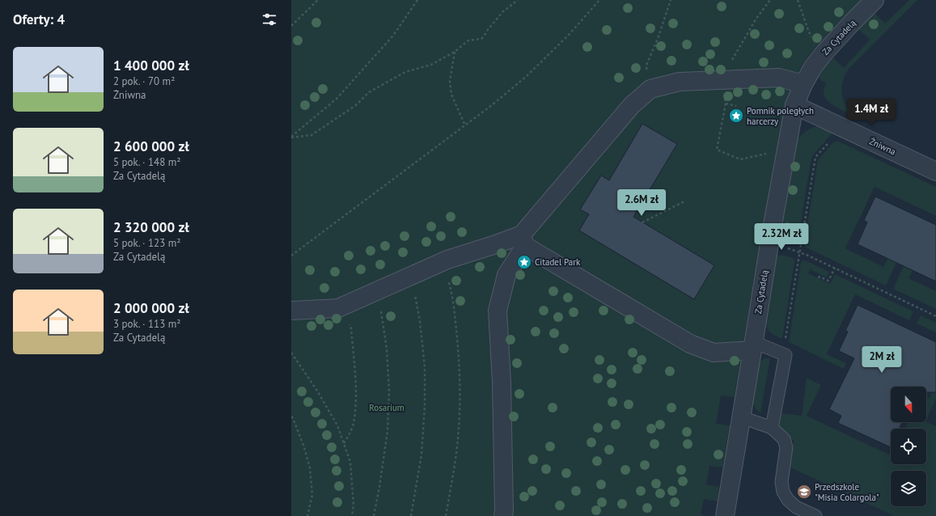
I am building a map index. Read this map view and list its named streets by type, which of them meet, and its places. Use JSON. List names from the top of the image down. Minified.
{"streets":{"street":["Za Cytadelą","Żniwna"]},"crossings":[["Za Cytadelą","Żniwna"]],"parks":["Rosarium"],"places":{"place":["Pomnik poległych harcerzy","Citadel Park"],"school or university":["Przedszkole \"Misia Colargola\""]},"north":"bottom","page":{"heading":"Oferty: 4","list":[{"name":"1 400 000 zł","note":"2 pok. · 70 m² · Żniwna"},{"name":"2 600 000 zł","note":"5 pok. · 148 m² · Za Cytadelą"},{"name":"2 320 000 zł","note":"5 pok. · 123 m² · Za Cytadelą"},{"name":"2 000 000 zł","note":"3 pok. · 113 m² · Za Cytadelą"}],"price":["1.4M zł","2.6M zł","2.32M zł","2M zł"]}}
